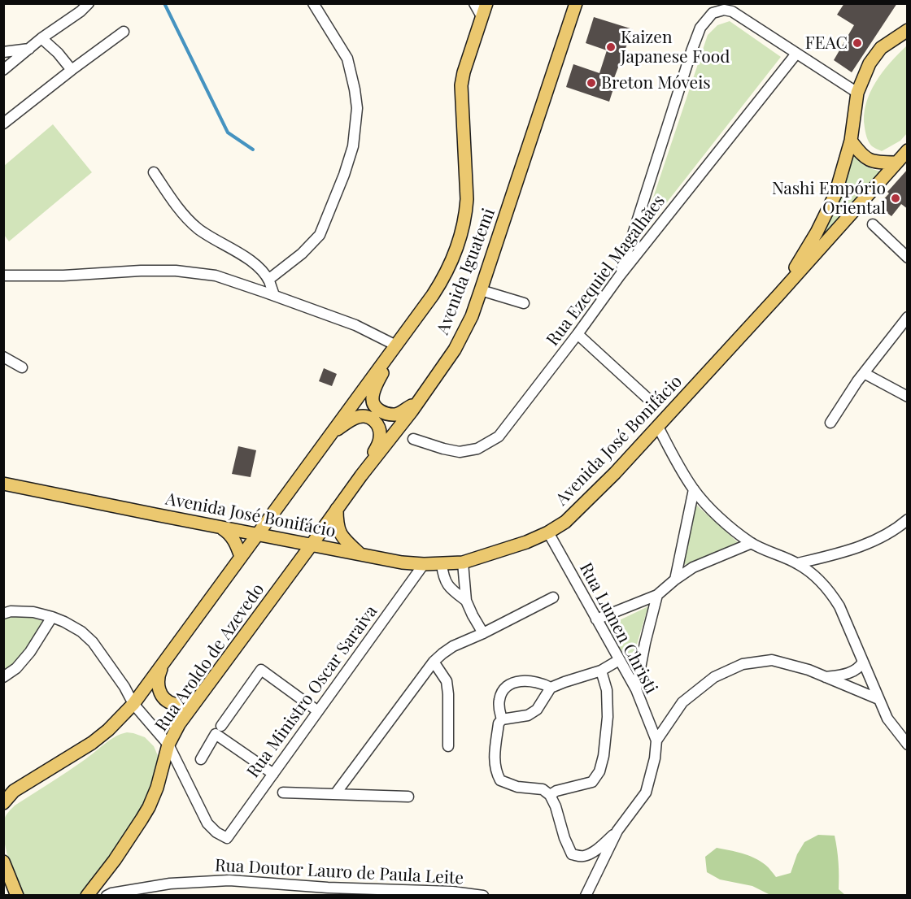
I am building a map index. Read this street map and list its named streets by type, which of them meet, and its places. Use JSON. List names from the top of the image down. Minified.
{"streets":{"main road":["Avenida Iguatemi","Avenida José Bonifácio","Rua Aroldo de Azevedo"],"street":["Rua Ezequiel Magalhães","Rua Lumen Christi","Rua Ministro Oscar Saraiva","Rua Doutor Lauro de Paula Leite"]},"crossings":[["Avenida Iguatemi","Avenida José Bonifácio"],["Avenida Iguatemi","Rua Aroldo de Azevedo"],["Avenida José Bonifácio","Rua Lumen Christi"],["Avenida José Bonifácio","Rua Aroldo de Azevedo"],["Avenida José Bonifácio","Rua Ministro Oscar Saraiva"],["Rua Aroldo de Azevedo","Rua Ministro Oscar Saraiva"]],"places":["FEAC","Kaizen Japanese Food","Breton Móveis","Nashi Empório Oriental"]}
